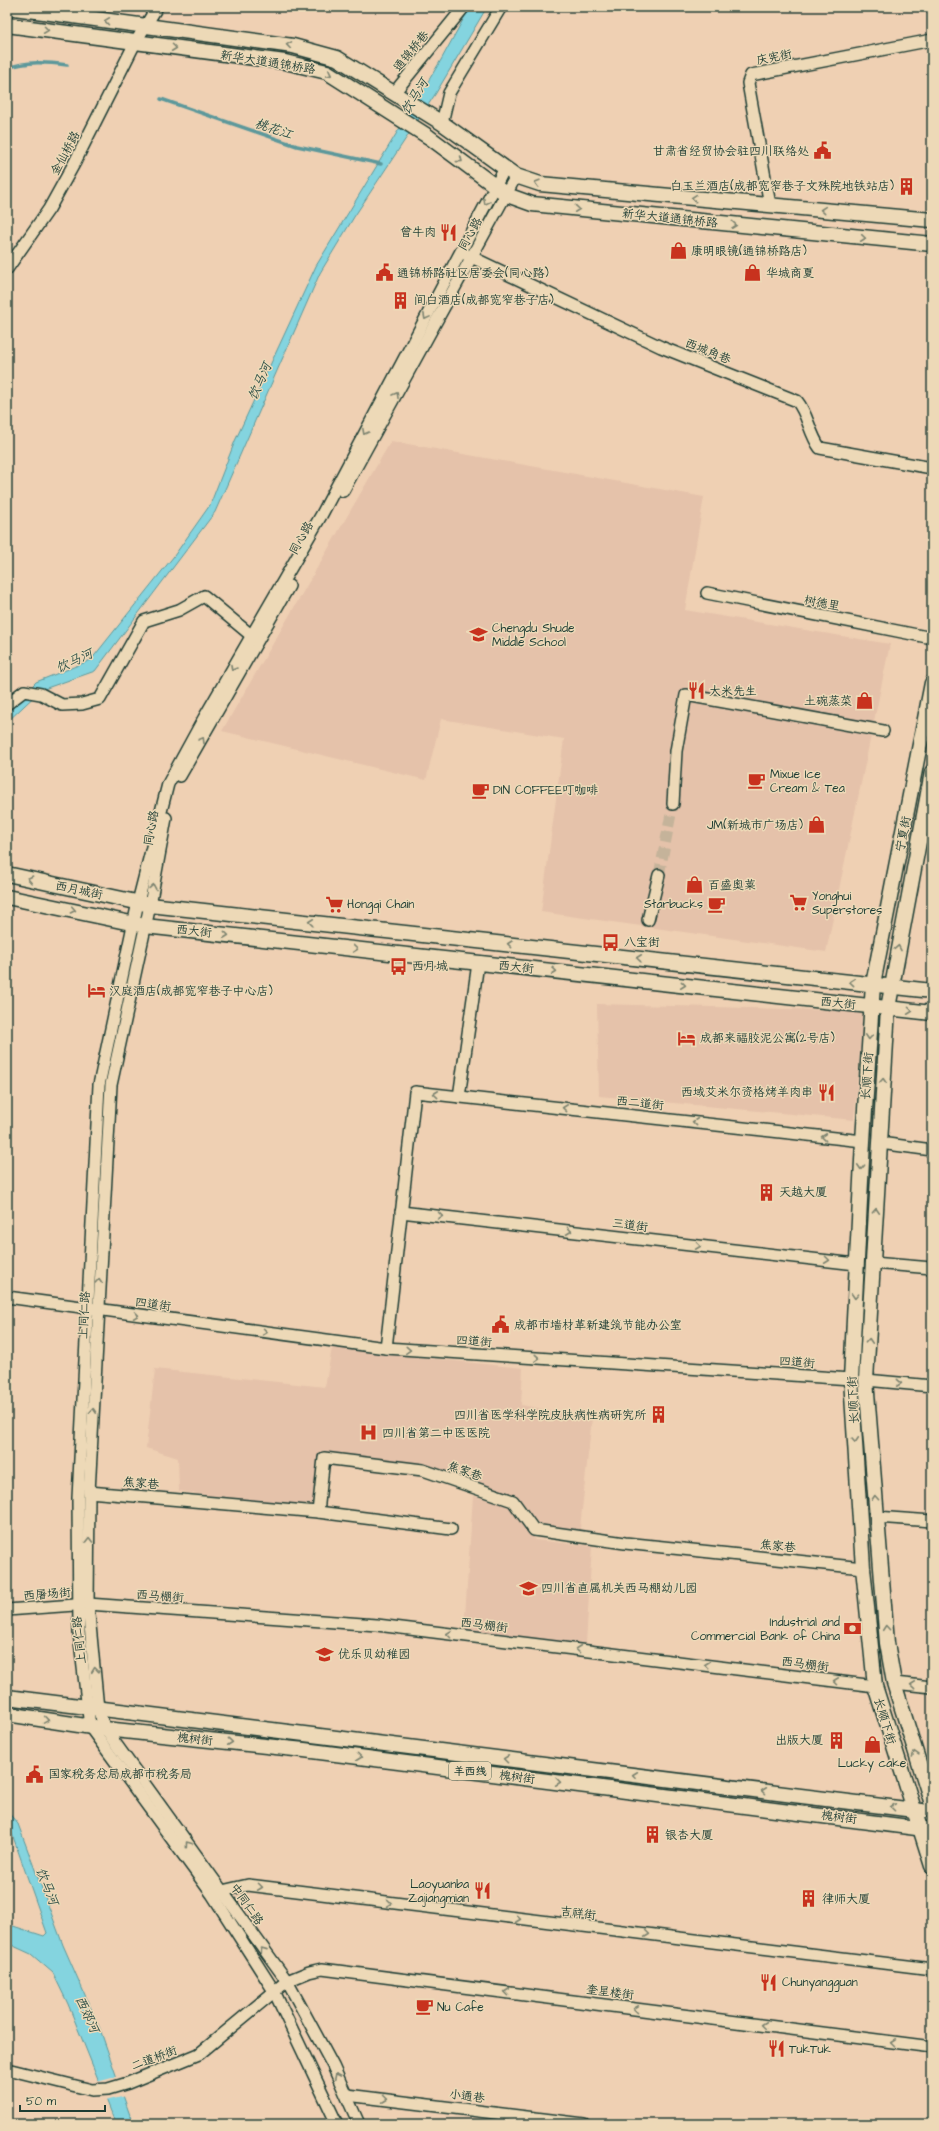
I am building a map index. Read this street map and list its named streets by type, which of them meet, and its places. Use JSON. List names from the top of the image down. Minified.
{"streets":{"main road":["新华大道通锦桥路","宁夏街","西月城街","西大街","长顺下街","槐树街","羊西线"],"street":["通锦桥巷","庆宪街","金仙桥路","同心路","西城角巷","树德里","西二道街","三道街","四道街","上同仁路","焦家巷","西屠场街","西马棚街","中同仁路","吉祥街","奎星楼街","二道桥街","小通巷"]},"crossings":[["通锦桥巷","新华大道通锦桥路"],["庆宪街","新华大道通锦桥路"],["新华大道通锦桥路","金仙桥路"],["新华大道通锦桥路","同心路"],["同心路","西城角巷"],["同心路","西月城街"],["同心路","西大街"],["同心路","上同仁路"],["宁夏街","西大街"],["宁夏街","长顺下街"],["西月城街","西大街"],["西月城街","上同仁路"],["西大街","长顺下街"],["西大街","上同仁路"],["长顺下街","西二道街"],["长顺下街","三道街"],["长顺下街","四道街"],["长顺下街","焦家巷"],["长顺下街","西马棚街"],["长顺下街","槐树街"],["西二道街","三道街"],["四道街","上同仁路"],["上同仁路","焦家巷"],["上同仁路","西屠场街"],["上同仁路","西马棚街"],["上同仁路","槐树街"],["上同仁路","中同仁路"],["西屠场街","西马棚街"],["槐树街","中同仁路"],["中同仁路","吉祥街"],["中同仁路","奎星楼街"],["中同仁路","二道桥街"],["中同仁路","小通巷"],["奎星楼街","二道桥街"]],"one_way":["西二道街","三道街","四道街","西马棚街","吉祥街","奎星楼街","小通巷"],"water":["饮马河","桃花江","西郊河"],"places":{"public building":["甘肃省经贸协会驻四川联络处","通锦桥路社区居委会(同心路)","成都市墙材革新建筑节能办公室","国家税务总局成都市税务局"],"building":["白玉兰酒店(成都宽窄巷子文殊院地铁站店)","间白酒店(成都宽窄巷子店)","天越大厦","四川省医学科学院皮肤病性病研究所","出版大厦","银杏大厦","律师大厦"],"restaurant":["曾牛肉","大米先生","西域艾米尔资格烤羊肉串","Laoyuanba Zajiangmian","Chunyangguan","TukTuk"],"shop":["康明眼镜(通锦桥路店)","华城商夏","土碗蒸菜","JM(新城市广场店)","百盛奥莱","Lucky cake"],"school or university":["Chengdu Shude Middle School","四川省直属机关西马棚幼儿园","优乐贝幼稚园"],"cafe":["Mixue Ice Cream & Tea","DIN COFFEE叮咖啡","Starbucks","Nu Cafe"],"supermarket":["Yonghui Superstores","Hongqi Chain"],"bus stop":["八宝街","西月城"],"hotel":["汉庭酒店(成都宽窄巷子中心店)","成都来福胶泥公寓(2号店)"],"hospital":["四川省第二中医医院"],"bank":["Industrial and Commercial Bank of China"]},"scale_bar":"50 m"}
